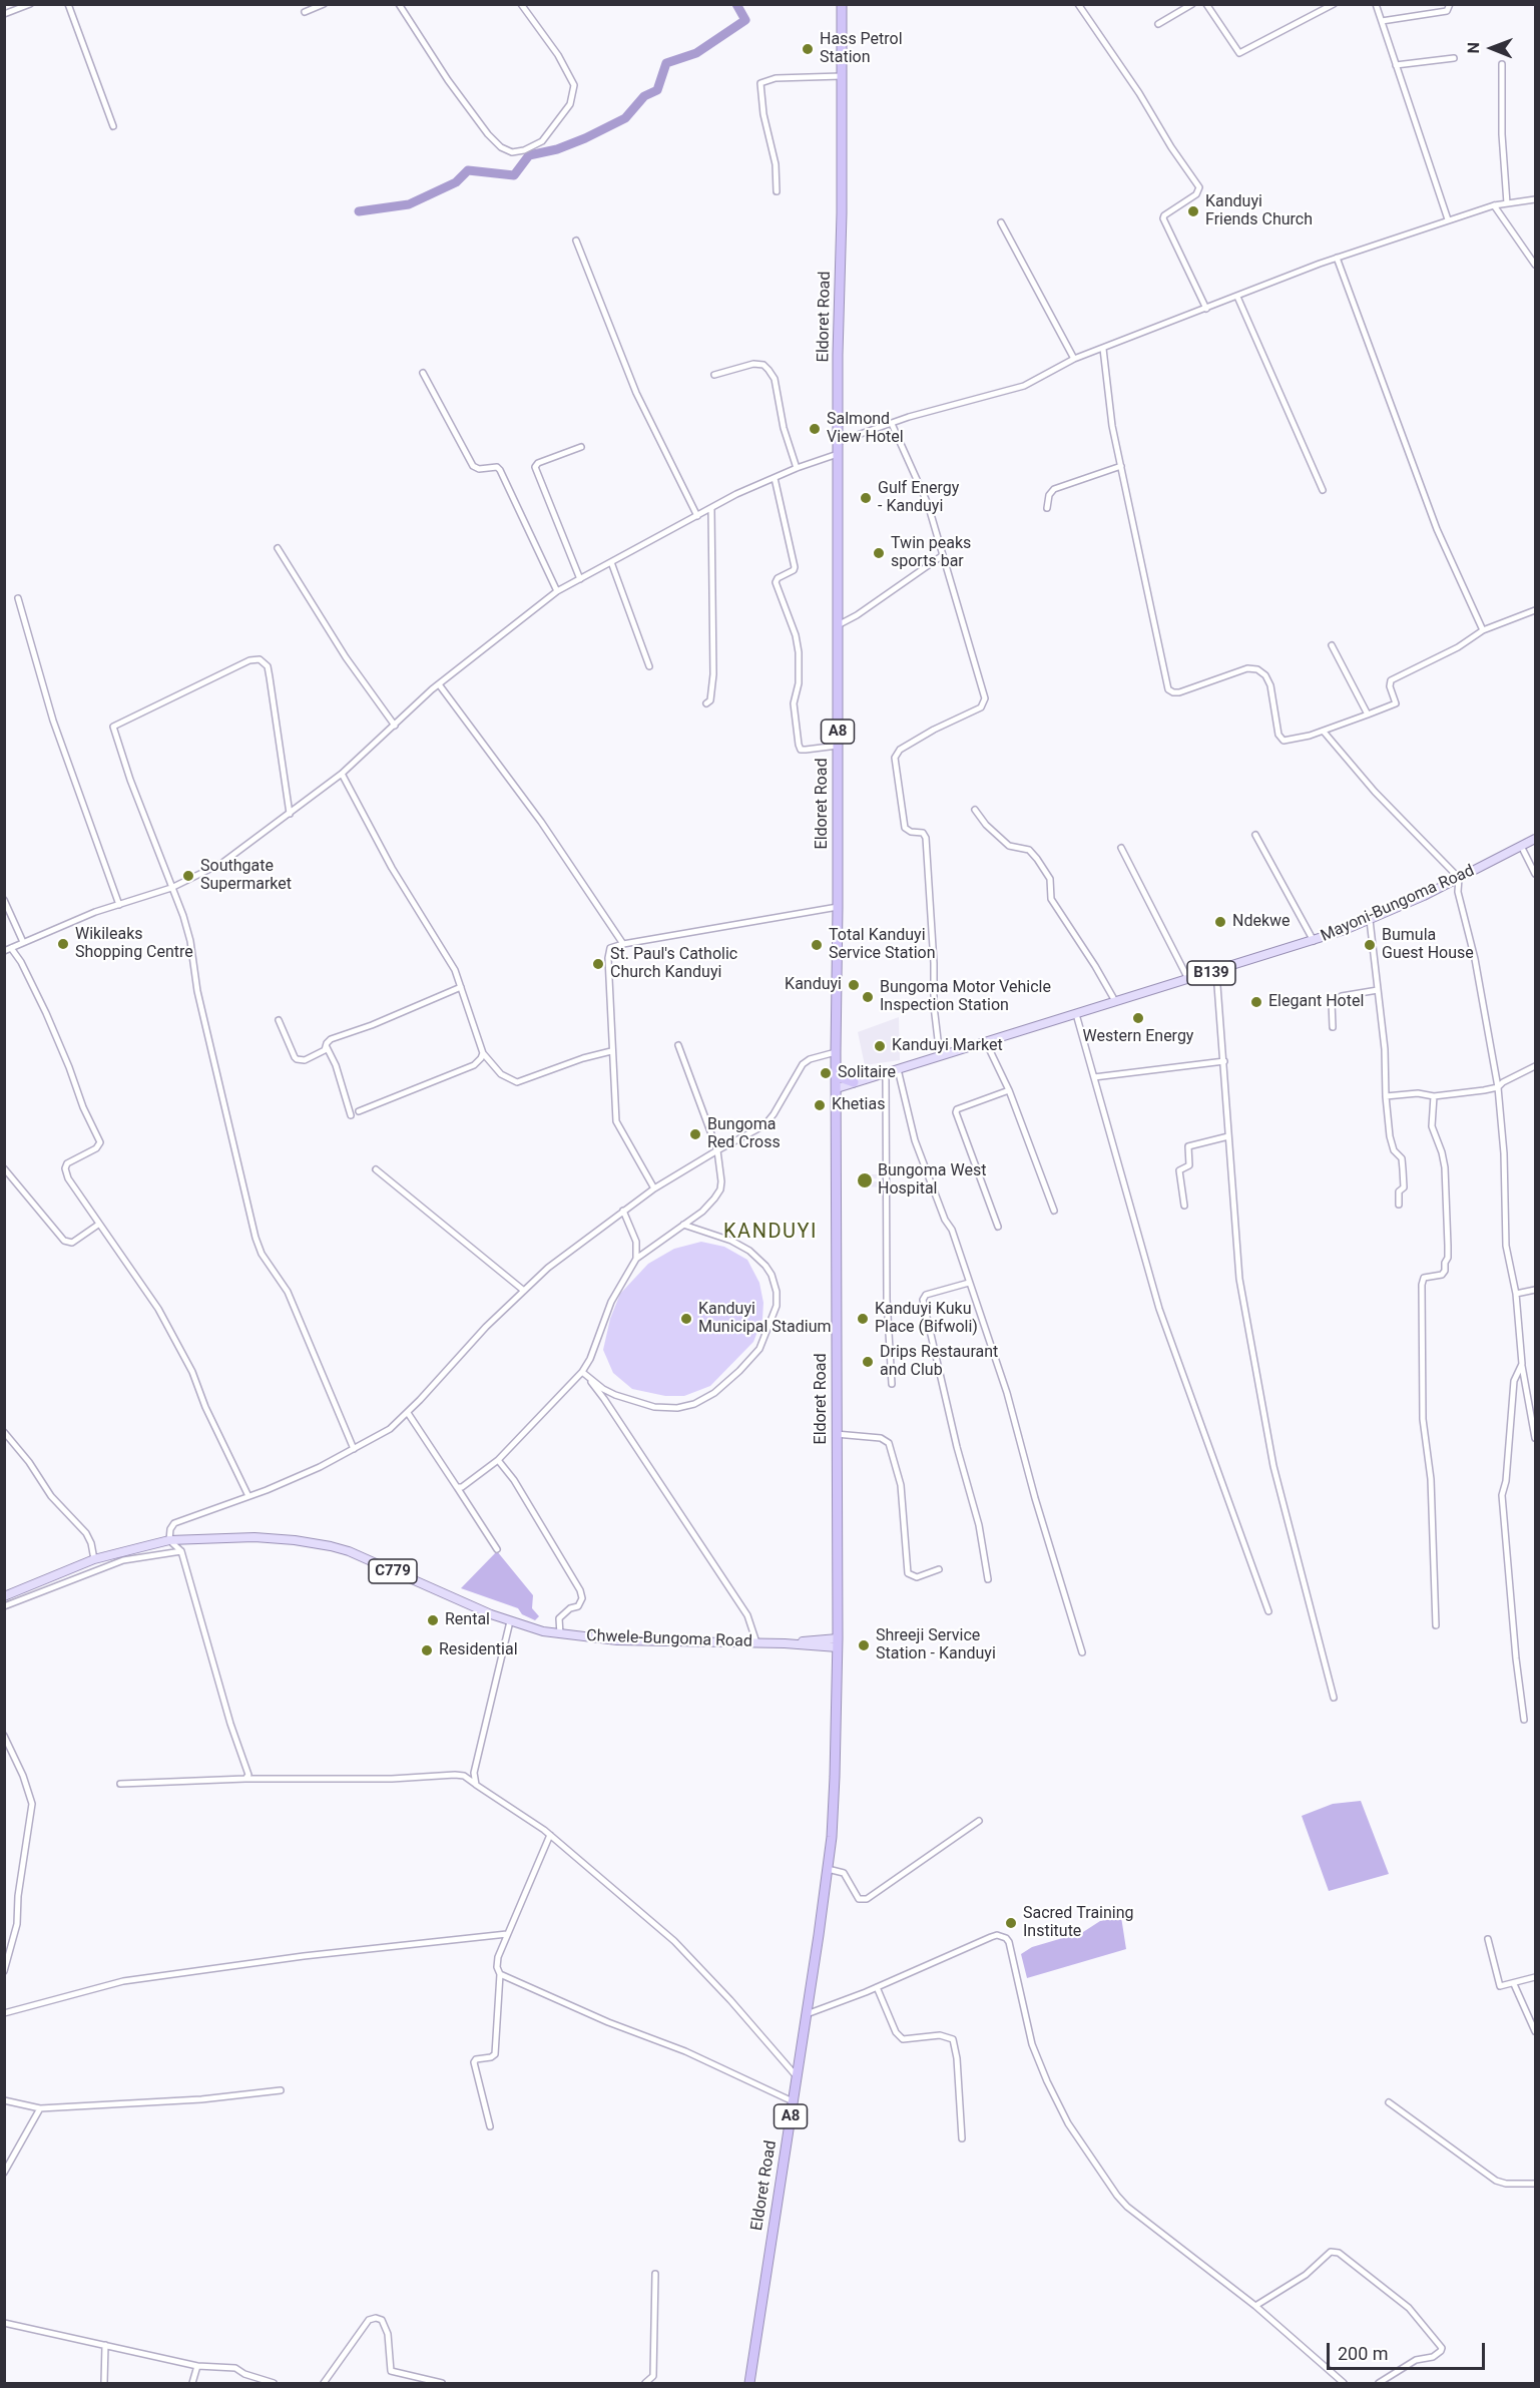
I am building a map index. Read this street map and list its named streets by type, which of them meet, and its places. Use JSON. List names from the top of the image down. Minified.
{"streets":{"highway":["Eldoret Road","A8"],"main road":["Mayoni-Bungoma Road","B139","C779","Chwele-Bungoma Road"]},"crossings":[["Eldoret Road","Chwele-Bungoma Road"]],"districts":["KANDUYI"],"places":["Hass Petrol Station","Kanduyi Friends Church","Salmond View Hotel","Gulf Energy - Kanduyi","Twin peaks sports bar","Southgate Supermarket","Ndekwe","Wikileaks Shopping Centre","Total Kanduyi Service Station","Bumula Guest House","St. Paul's Catholic Church Kanduyi","Kanduyi","Bungoma Motor Vehicle Inspection Station","Elegant Hotel","Western Energy","Kanduyi Market","Solitaire","Khetias","Bungoma Red Cross","Bungoma West Hospital","Kanduyi Municipal Stadium","Kanduyi Kuku Place (Bifwoli)","Drips Restaurant and Club","Rental","Shreeji Service Station - Kanduyi","Residential","Sacred Training Institute"],"scale_bar":"200 m","north":"left"}
